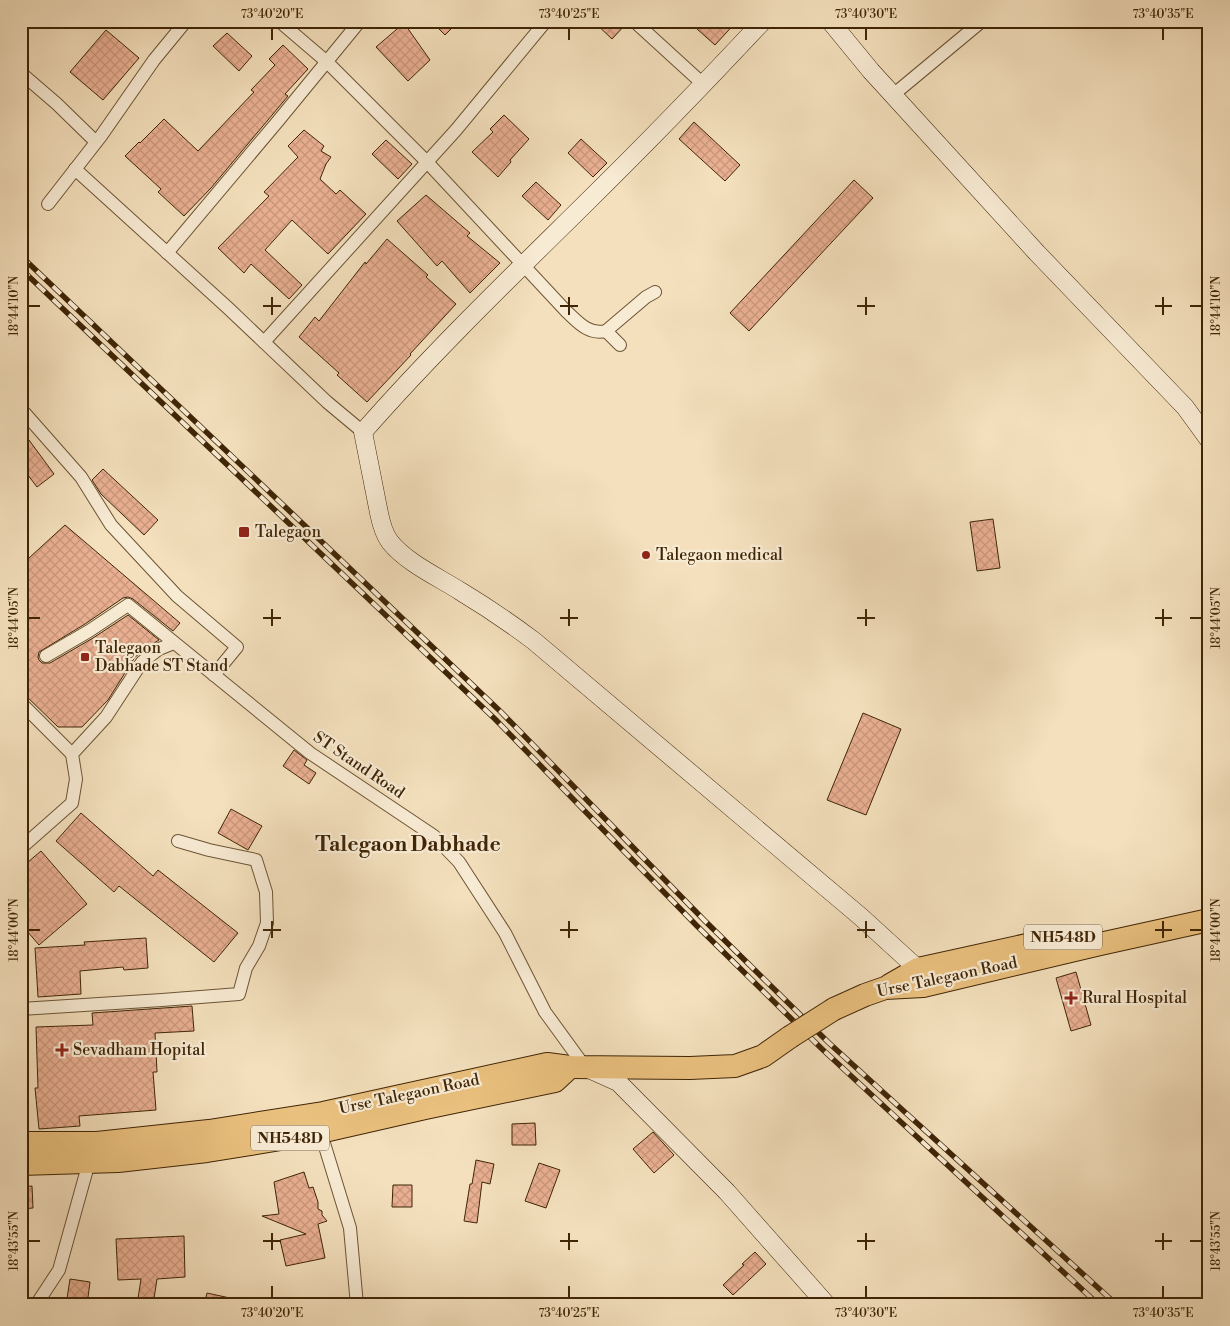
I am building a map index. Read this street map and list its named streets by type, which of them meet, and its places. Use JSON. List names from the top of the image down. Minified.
{"streets":{"highway":["NH548D","Urse Talegaon Road"],"street":["ST Stand Road"]},"crossings":[["ST Stand Road","Urse Talegaon Road"],["NH548D","Urse Talegaon Road"]],"districts":["Talegaon Dabhade"],"places":{"transit":["Talegaon","Talegaon Dabhade ST Stand"],"other":["Talegaon medical"],"health":["Rural Hospital","Sevadham Hopital"]},"coordinates":["73°40'20\"E","73°40'25\"E","73°40'30\"E","73°40'35\"E","18°44'10\"N","18°44'05\"N","18°44'00\"N","18°43'55\"N"]}
